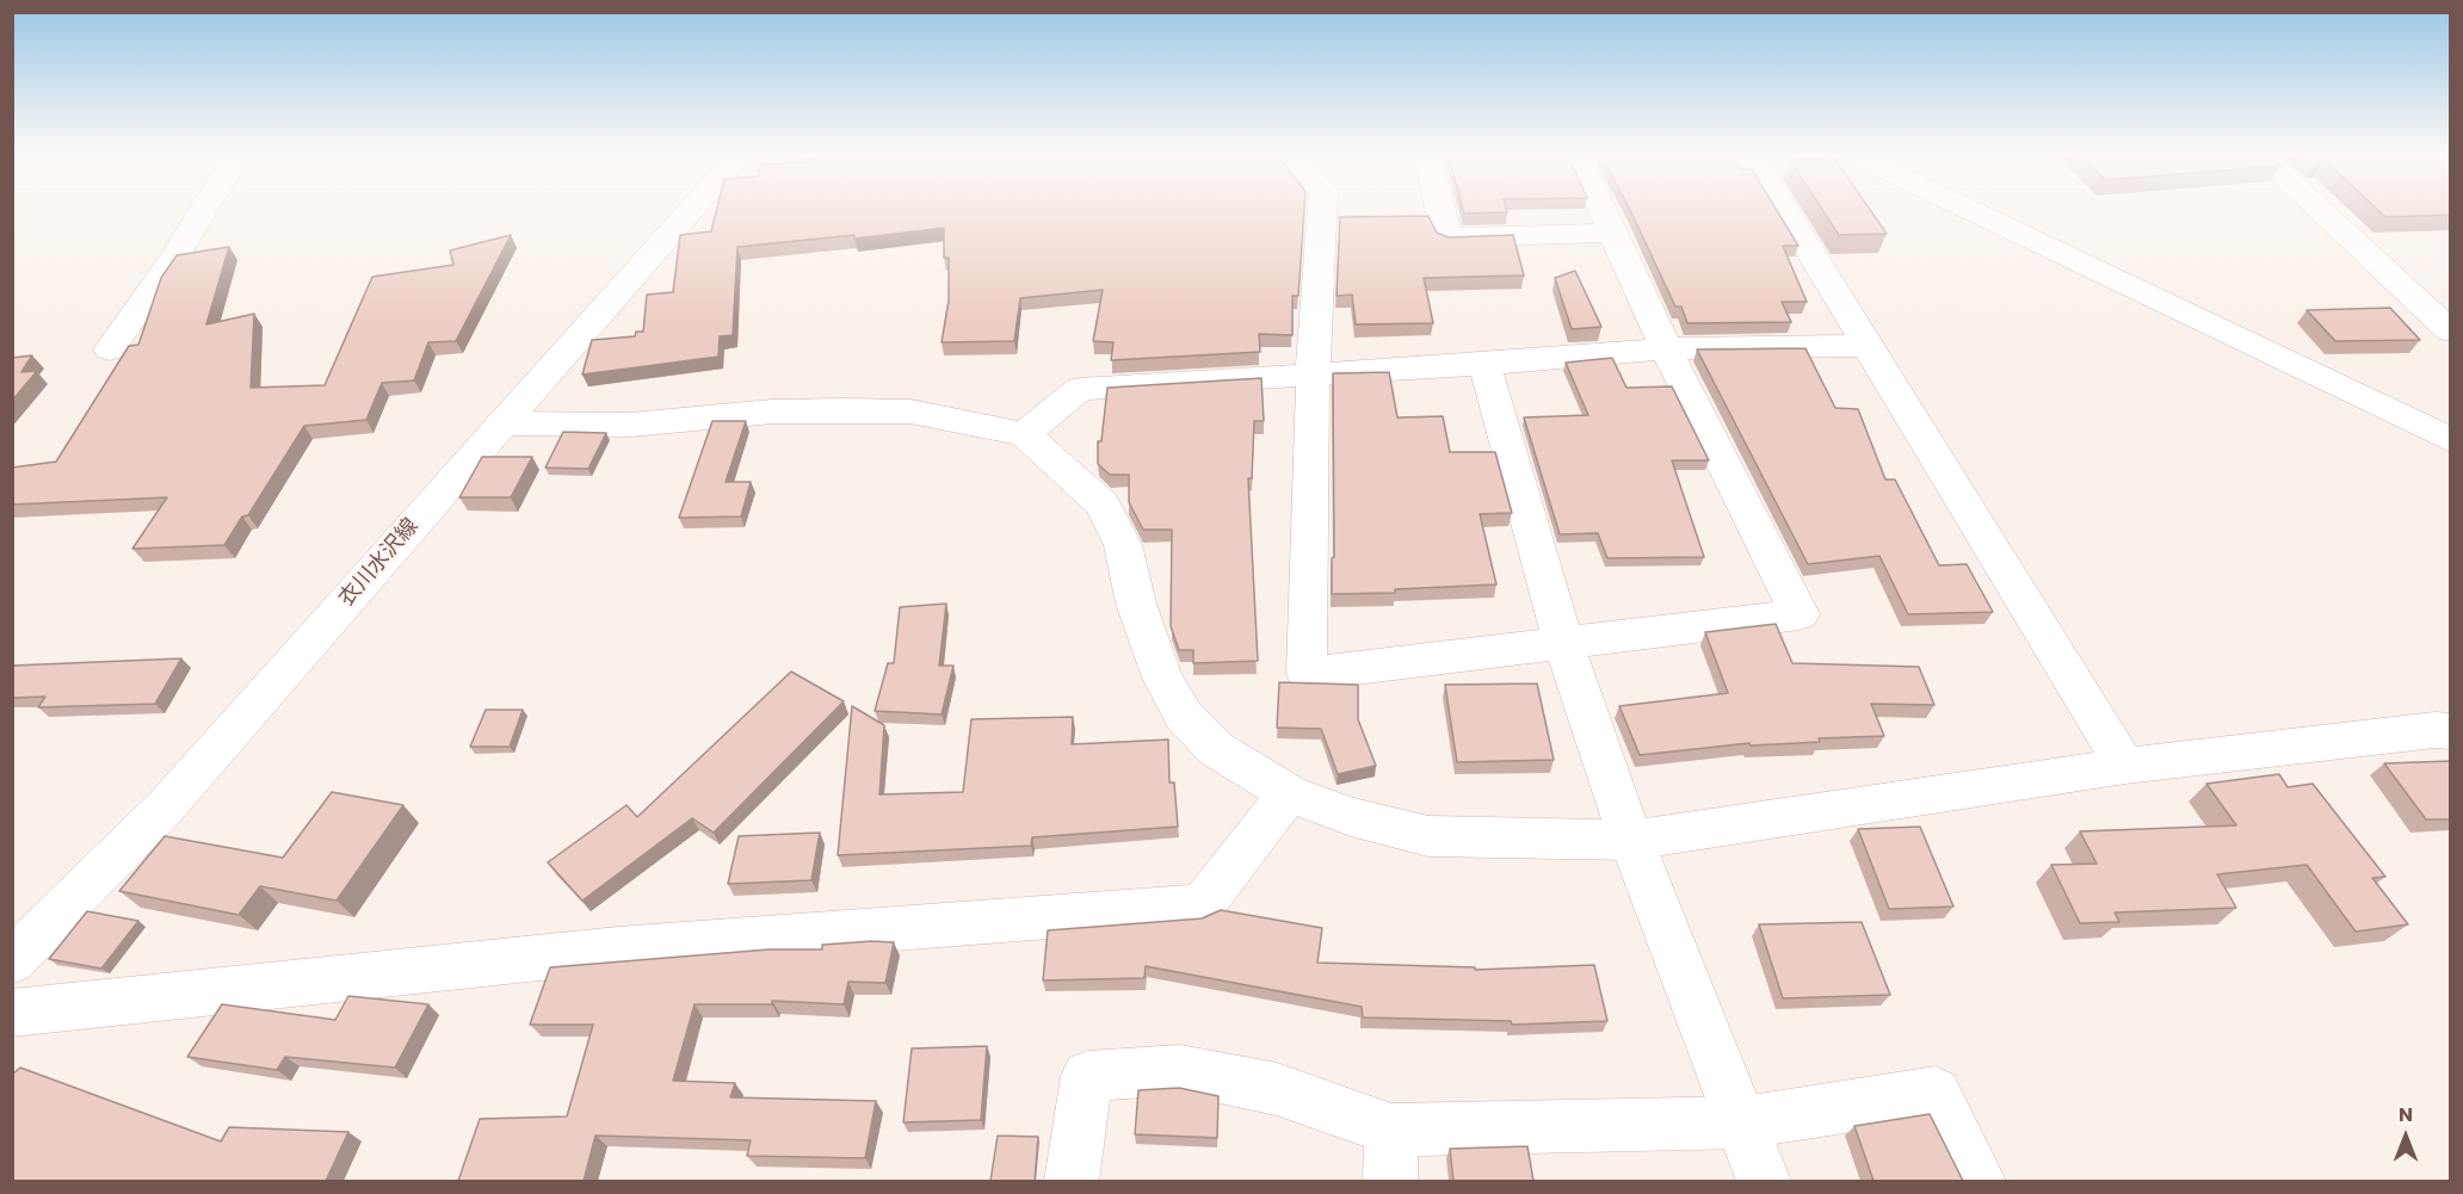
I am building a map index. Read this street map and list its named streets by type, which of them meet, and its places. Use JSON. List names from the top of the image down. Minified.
{"streets":{"street":["衣川水沢線"]},"north":"top"}
